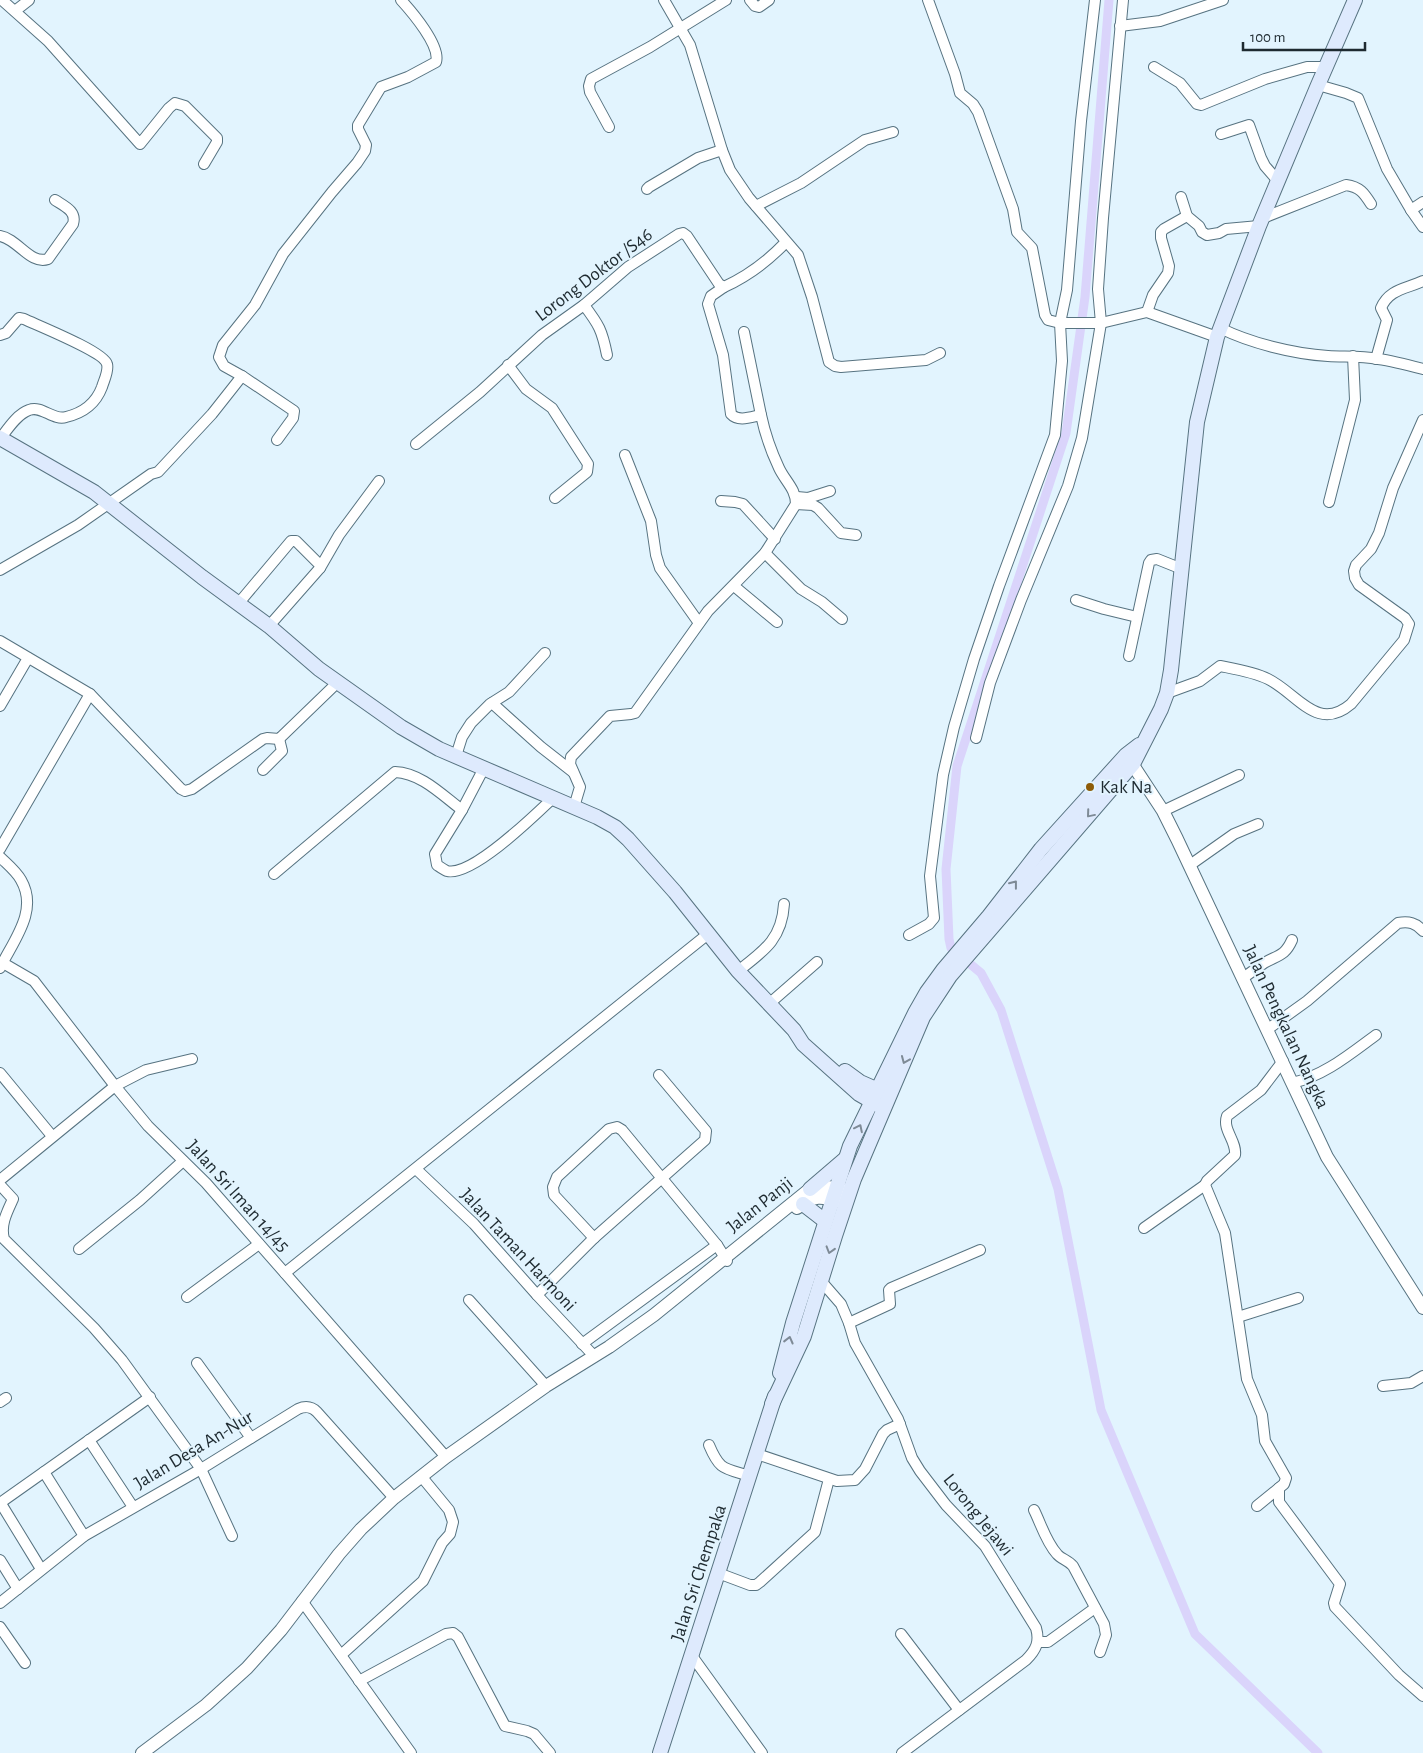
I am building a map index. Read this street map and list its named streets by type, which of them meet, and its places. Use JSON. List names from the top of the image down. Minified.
{"streets":{"main road":["Jalan Sri Chempaka"],"street":["Lorong Doktor /S46","Jalan Pengkalan Nangka","Jalan Sri Iman 14/45","Jalan Panji","Jalan Taman Harmoni","Jalan Desa An-Nur","Lorong Jejawi"]},"places":["Kak Na"],"scale_bar":"100 m"}
